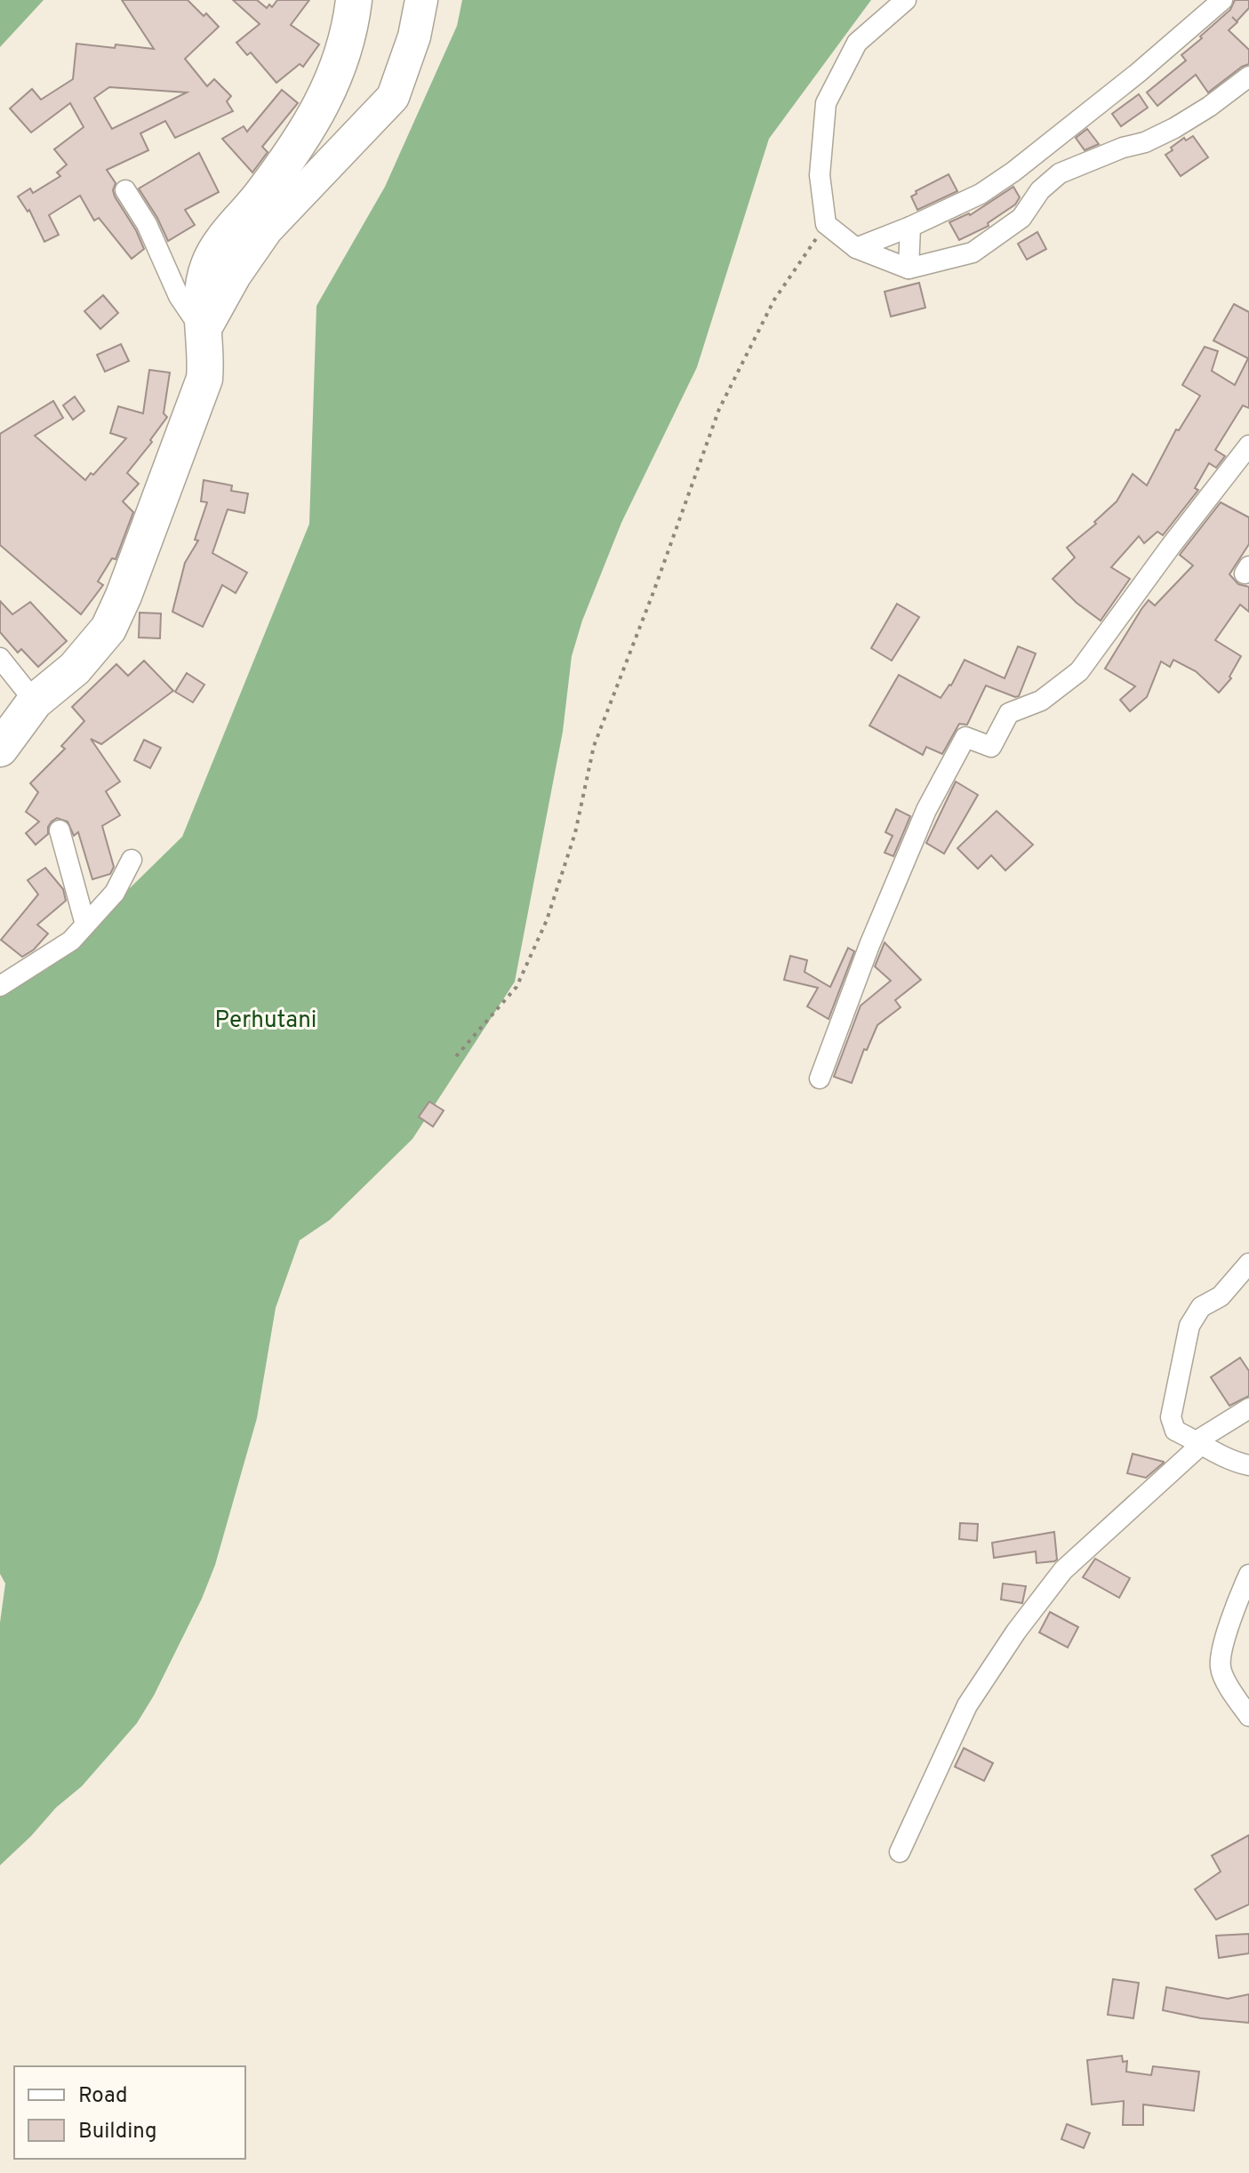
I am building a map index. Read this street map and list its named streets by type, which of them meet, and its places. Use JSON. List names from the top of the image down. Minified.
{"parks":["Perhutani"],"legend":["Road","Building"]}
